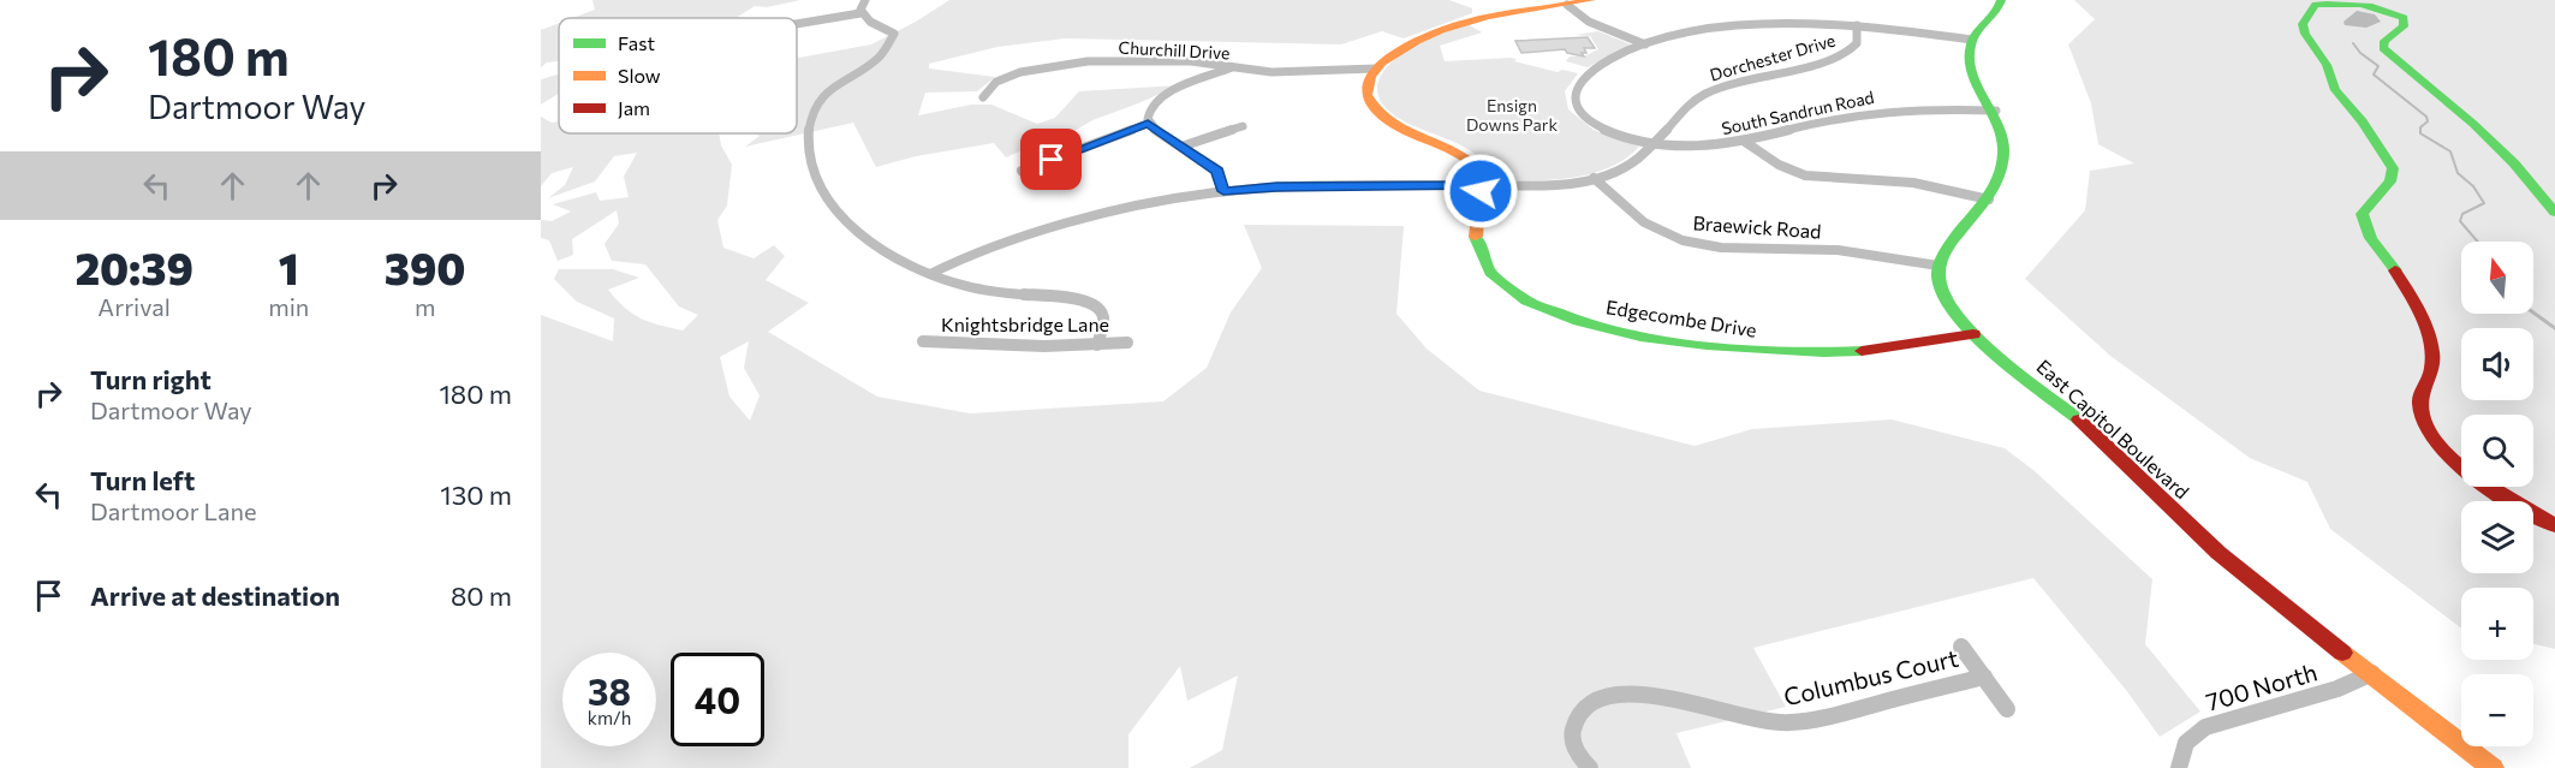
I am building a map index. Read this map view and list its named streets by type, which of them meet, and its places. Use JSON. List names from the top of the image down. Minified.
{"streets":{"street":["Churchill Drive","Dorchester Drive","South Sandrun Road","Braewick Road","Edgecombe Drive","Knightsbridge Lane","East Capitol Boulevard","Columbus Court","700 North"]},"crossings":[["Dorchester Drive","South Sandrun Road"],["Dorchester Drive","Braewick Road"],["Dorchester Drive","Edgecombe Drive"],["Braewick Road","East Capitol Boulevard"],["Edgecombe Drive","East Capitol Boulevard"],["East Capitol Boulevard","700 North"]],"parks":["Ensign Downs Park"],"legend":["Fast","Slow","Jam"],"north":"top","page":{"turn":["180 m","Dartmoor Way"],"eta":["20:39","Arrival","1","min","390","m"],"map_buttons":["+","−"],"list":[{"name":"Turn right","note":"Dartmoor Way","value":"180 m"},{"name":"Turn left","note":"Dartmoor Lane","value":"130 m"},{"name":"Arrive at destination","value":"80 m"}],"speed":"38 km/h","limit":"40"}}
